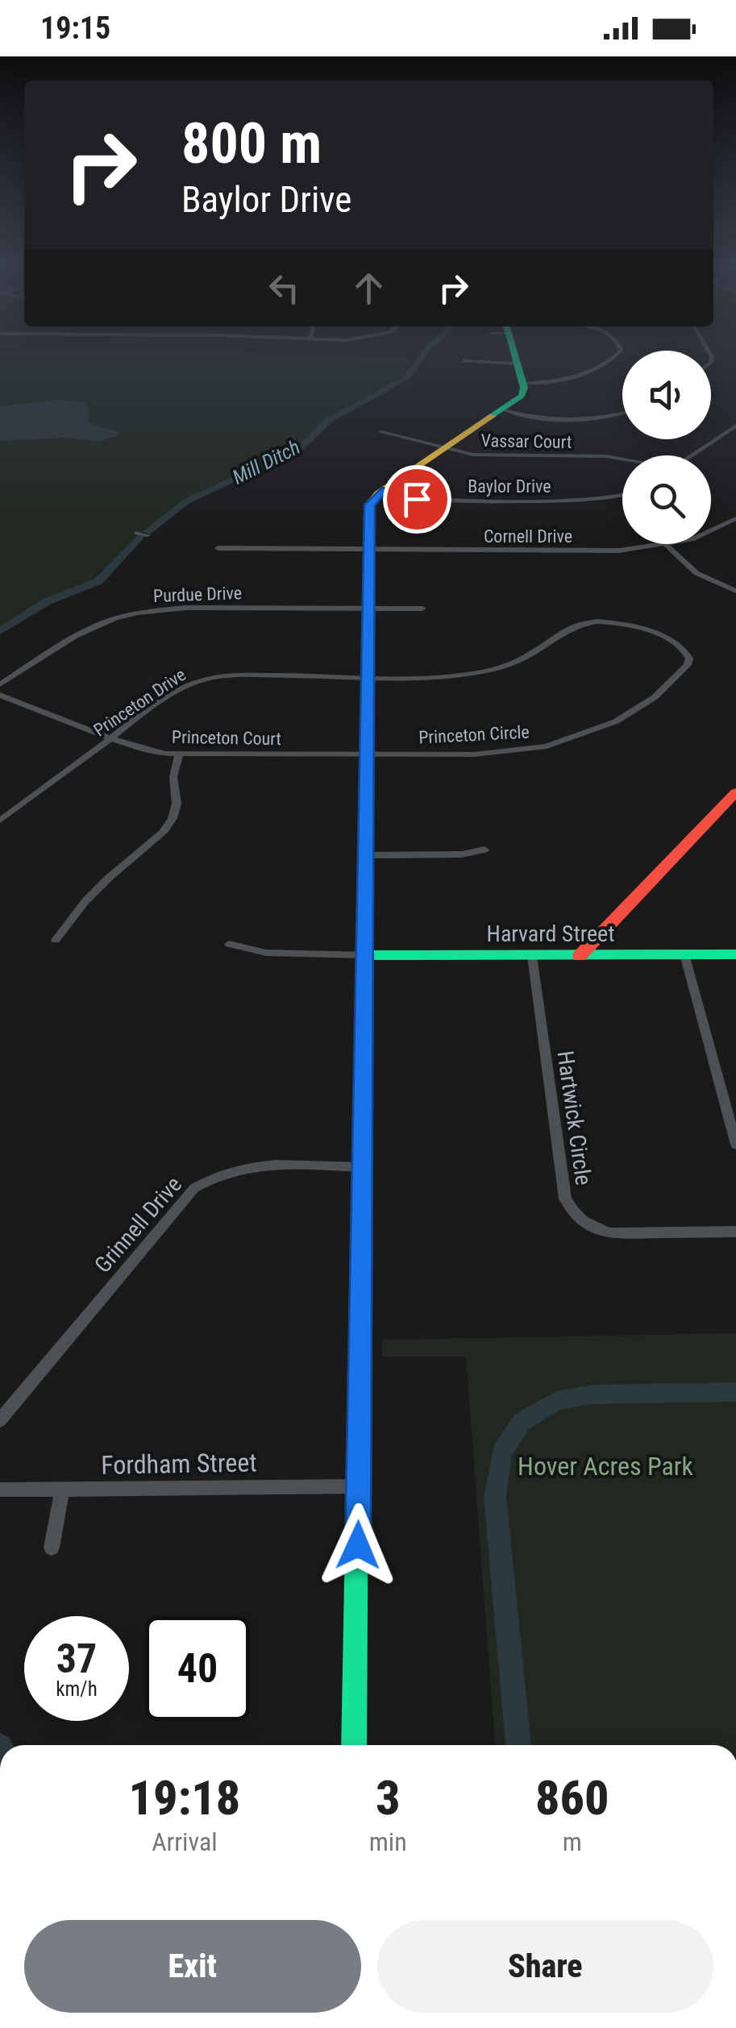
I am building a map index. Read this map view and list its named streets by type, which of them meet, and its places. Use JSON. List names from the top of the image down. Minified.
{"streets":{"street":["Vassar Court","Baylor Drive","Cornell Drive","Purdue Drive","Princeton Drive","Princeton Circle","Princeton Court","Harvard Street","Hartwick Circle","Grinnell Drive","Fordham Street"]},"crossings":[["Princeton Drive","Princeton Circle"],["Princeton Drive","Princeton Court"],["Princeton Circle","Princeton Court"],["Harvard Street","Hartwick Circle"]],"water":["Mill Ditch"],"parks":["Hover Acres Park"],"page":{"status":"19:15","turn":["800 m","Baylor Drive"],"speed":"37 km/h","limit":"40","eta":["19:18","Arrival","3","min","860","m"],"buttons":["Exit","Share"]}}
